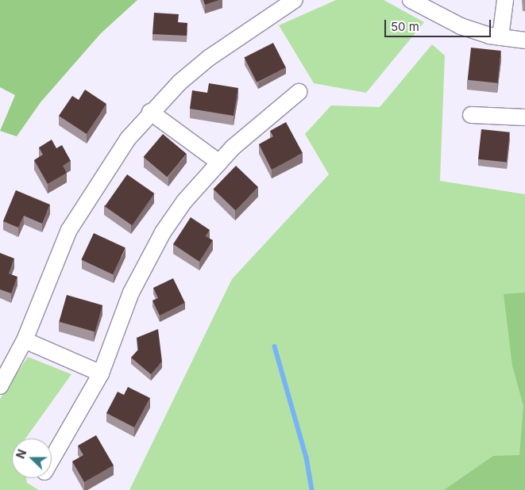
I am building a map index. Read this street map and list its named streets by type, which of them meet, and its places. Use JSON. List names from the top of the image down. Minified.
{"scale_bar":"50 m","north":"left"}
